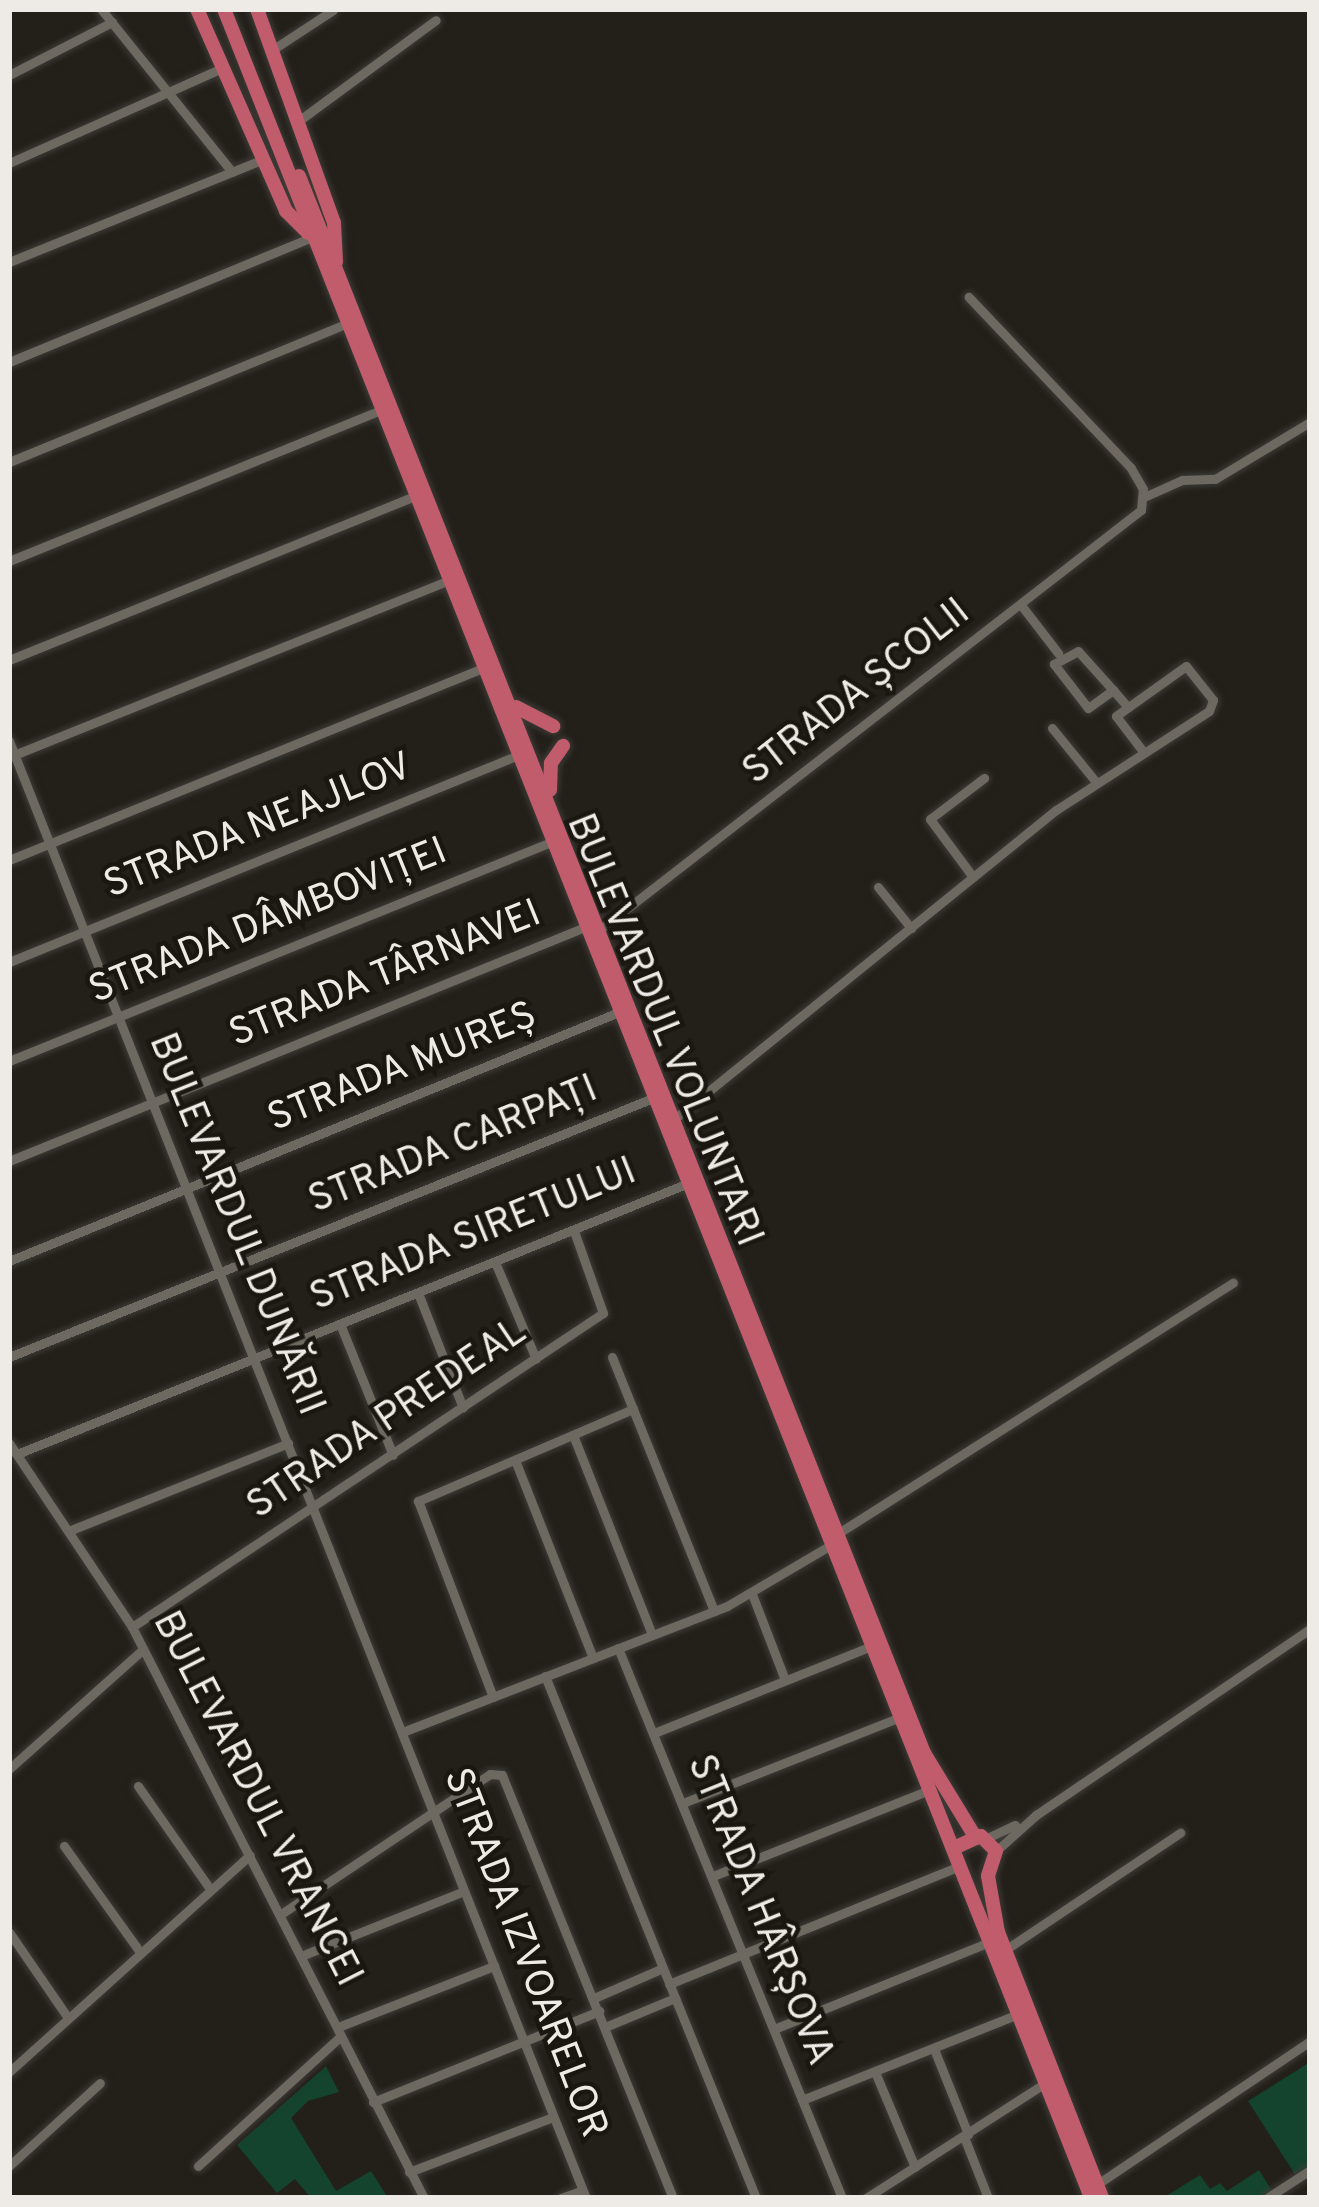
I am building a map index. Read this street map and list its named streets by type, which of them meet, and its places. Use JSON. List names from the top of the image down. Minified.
{"streets":{"highway":["BULEVARDUL VOLUNTARI"],"street":["STRADA ȘCOLII","STRADA NEAJLOV","STRADA DÂMBOVIȚEI","STRADA TÂRNAVEI","STRADA MUREȘ","STRADA CARPAȚI","BULEVARDUL DUNĂRII","STRADA SIRETULUI","STRADA PREDEAL","BULEVARDUL VRANCEI","STRADA HÂRȘOVA","STRADA IZVOARELOR"]},"crossings":[["STRADA ȘCOLII","STRADA TÂRNAVEI"],["STRADA ȘCOLII","BULEVARDUL VOLUNTARI"],["STRADA NEAJLOV","BULEVARDUL VOLUNTARI"],["STRADA NEAJLOV","BULEVARDUL DUNĂRII"],["STRADA DÂMBOVIȚEI","BULEVARDUL VOLUNTARI"],["STRADA DÂMBOVIȚEI","BULEVARDUL DUNĂRII"],["STRADA TÂRNAVEI","BULEVARDUL VOLUNTARI"],["STRADA TÂRNAVEI","BULEVARDUL DUNĂRII"],["BULEVARDUL VOLUNTARI","STRADA MUREȘ"],["BULEVARDUL VOLUNTARI","STRADA CARPAȚI"],["BULEVARDUL VOLUNTARI","STRADA SIRETULUI"],["STRADA MUREȘ","BULEVARDUL DUNĂRII"],["STRADA CARPAȚI","BULEVARDUL DUNĂRII"],["BULEVARDUL DUNĂRII","STRADA SIRETULUI"],["BULEVARDUL DUNĂRII","STRADA PREDEAL"],["BULEVARDUL DUNĂRII","STRADA IZVOARELOR"],["STRADA SIRETULUI","STRADA PREDEAL"],["STRADA SIRETULUI","BULEVARDUL VRANCEI"],["STRADA PREDEAL","BULEVARDUL VRANCEI"]]}
